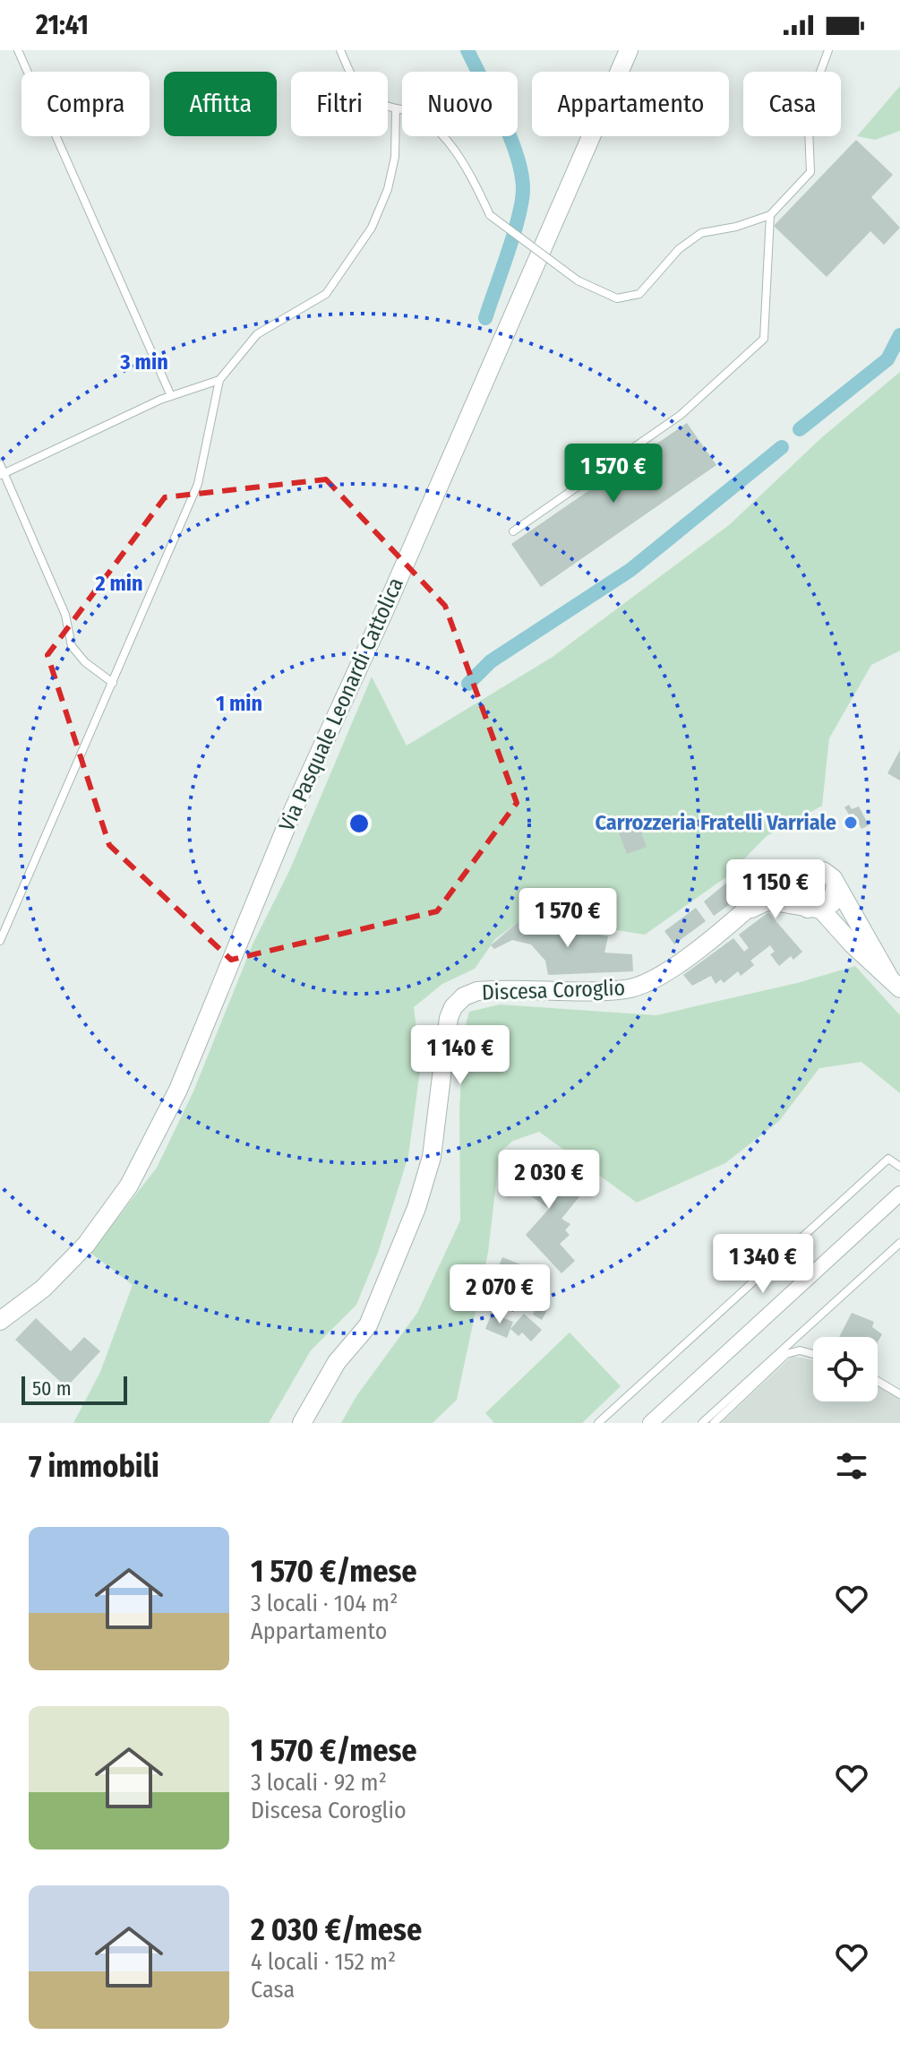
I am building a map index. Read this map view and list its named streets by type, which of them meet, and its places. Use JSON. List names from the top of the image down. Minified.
{"streets":{"street":["Via Pasquale Leonardi Cattolica","Discesa Coroglio"]},"places":["Carrozzeria Fratelli Varriale"],"scale_bar":"50 m","page":{"status":"21:41","chip":["Compra","Affitta","Filtri","Nuovo","Appartamento","Casa"],"price":["1 570 €","1 150 €","1 570 €","1 140 €","2 030 €","1 340 €","2 070 €"],"scale":"50 m","heading":"7 immobili","list":[{"name":"1 570 €/mese","note":"3 locali · 104 m² · Appartamento"},{"name":"1 570 €/mese","note":"3 locali · 92 m² · Discesa Coroglio"},{"name":"2 030 €/mese","note":"4 locali · 152 m² · Casa"}]},"rings":["3 min","2 min","1 min"]}
